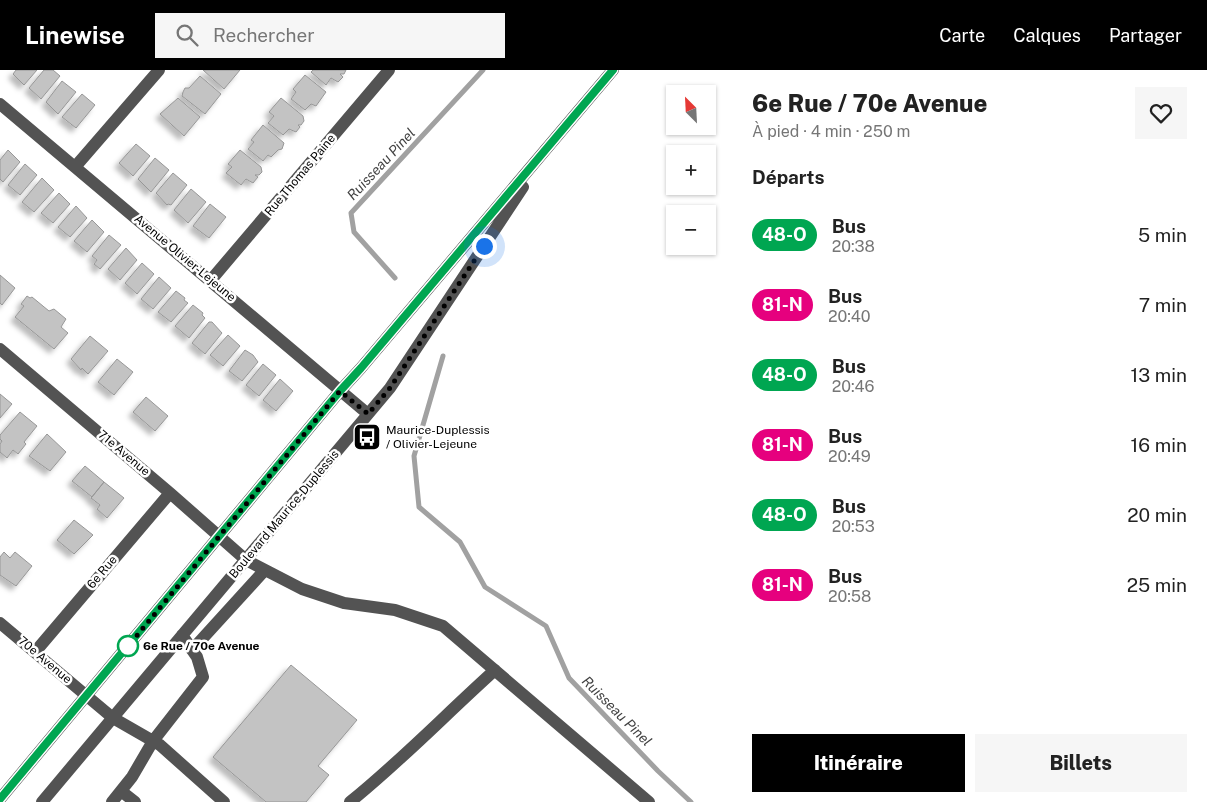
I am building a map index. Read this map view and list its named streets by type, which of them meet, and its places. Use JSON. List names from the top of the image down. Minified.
{"streets":{"street":["Rue Thomas Paine","Avenue Olivier-Lejeune","71e Avenue","Boulevard Maurice-Duplessis","6e Rue","70e Avenue"]},"crossings":[["Rue Thomas Paine","Avenue Olivier-Lejeune"],["Avenue Olivier-Lejeune","Boulevard Maurice-Duplessis"],["71e Avenue","Boulevard Maurice-Duplessis"],["71e Avenue","6e Rue"],["Boulevard Maurice-Duplessis","70e Avenue"],["6e Rue","70e Avenue"]],"water":["Ruisseau Pinel"],"places":{"bus stop":["Maurice-Duplessis / Olivier-Lejeune"],"other":["6e Rue / 70e Avenue"]},"lines":["bus line 48-O"],"north":"top left","page":{"header":"Linewise","search":"Rechercher","nav":["Carte","Calques","Partager"],"heading":[["6e Rue / 70e Avenue","À pied · 4 min · 250 m"],"Départs"],"map_buttons":["+","−"],"list":[{"mark":"48-O","name":"Bus","note":"20:38","value":"5 min"},{"mark":"81-N","name":"Bus","note":"20:40","value":"7 min"},{"mark":"48-O","name":"Bus","note":"20:46","value":"13 min"},{"mark":"81-N","name":"Bus","note":"20:49","value":"16 min"},{"mark":"48-O","name":"Bus","note":"20:53","value":"20 min"},{"mark":"81-N","name":"Bus","note":"20:58","value":"25 min"}],"buttons":["Itinéraire","Billets"]}}
